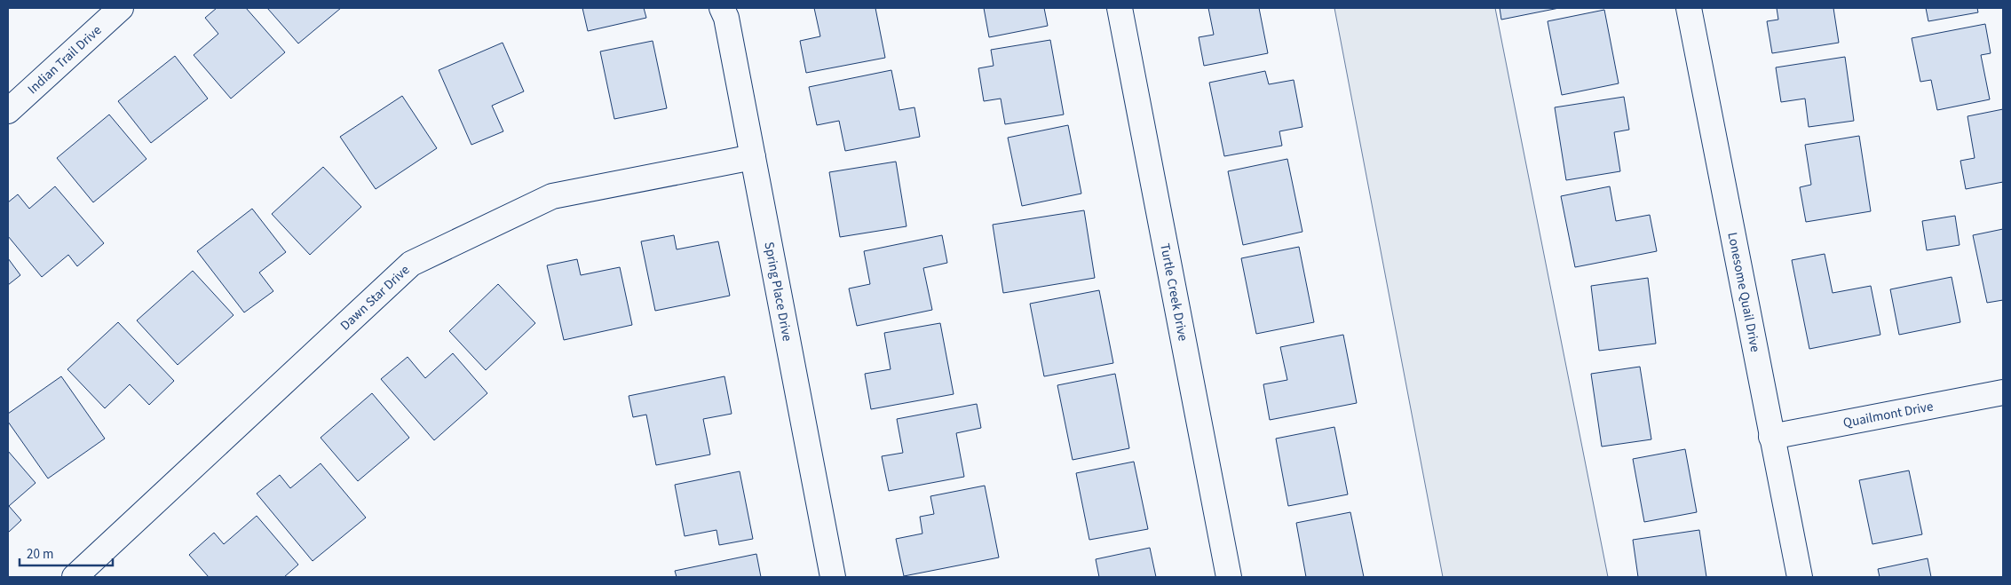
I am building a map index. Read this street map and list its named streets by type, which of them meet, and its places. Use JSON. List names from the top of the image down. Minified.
{"streets":{"street":["Indian Trail Drive","Spring Place Drive","Turtle Creek Drive","Lonesome Quail Drive","Dawn Star Drive","Quailmont Drive"]},"crossings":[["Spring Place Drive","Dawn Star Drive"],["Lonesome Quail Drive","Quailmont Drive"]],"scale_bar":"20 m"}
